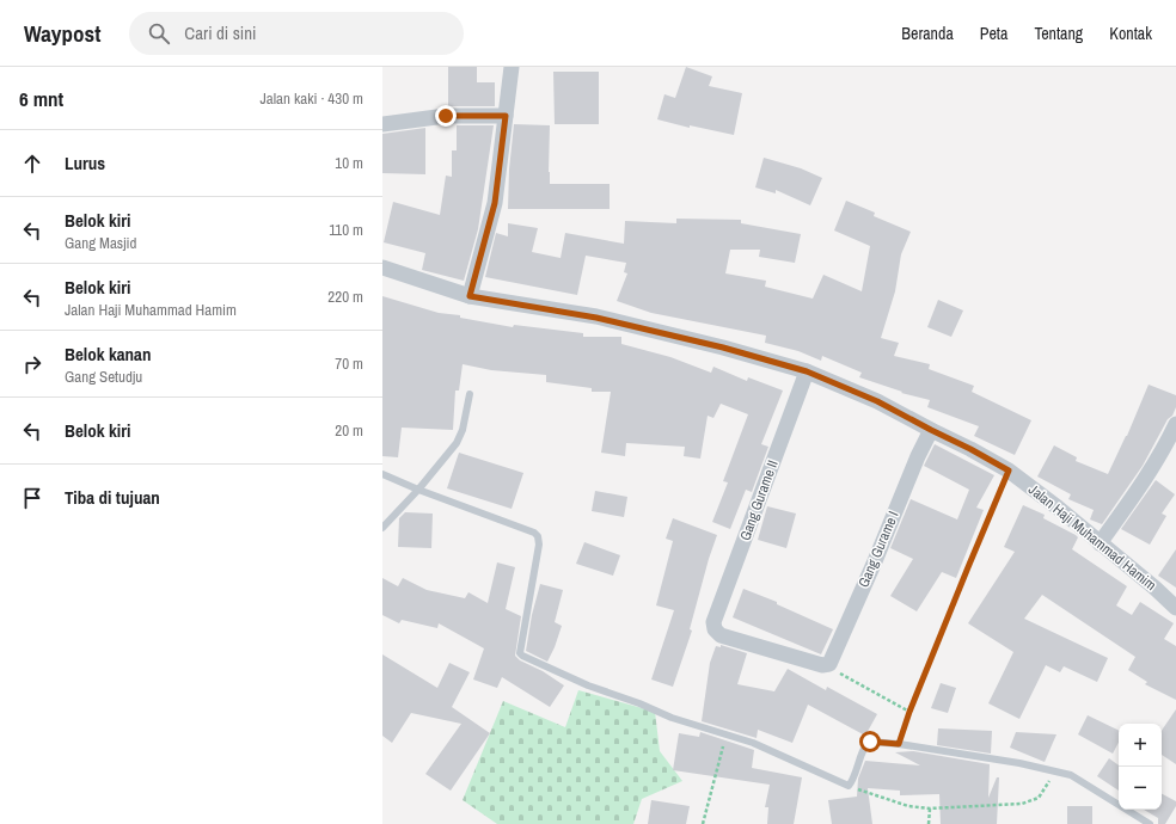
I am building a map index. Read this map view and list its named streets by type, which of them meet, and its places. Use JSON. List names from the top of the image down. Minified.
{"streets":{"street":["Gang Gurame II","Jalan Haji Muhammad Hamim","Gang Gurame I"]},"crossings":[["Gang Gurame II","Jalan Haji Muhammad Hamim"],["Gang Gurame II","Gang Gurame I"],["Jalan Haji Muhammad Hamim","Gang Gurame I"]],"page":{"header":"Waypost","search":"Cari di sini","nav":["Beranda","Peta","Tentang","Kontak"],"heading":["6 mnt","Jalan kaki · 430 m"],"list":[["Lurus","10 m"],["Belok kiri","Gang Masjid","110 m"],["Belok kiri","Jalan Haji Muhammad Hamim","220 m"],["Belok kanan","Gang Setudju","70 m"],["Belok kiri","20 m"],"Tiba di tujuan"],"map_buttons":["+","−"]}}
